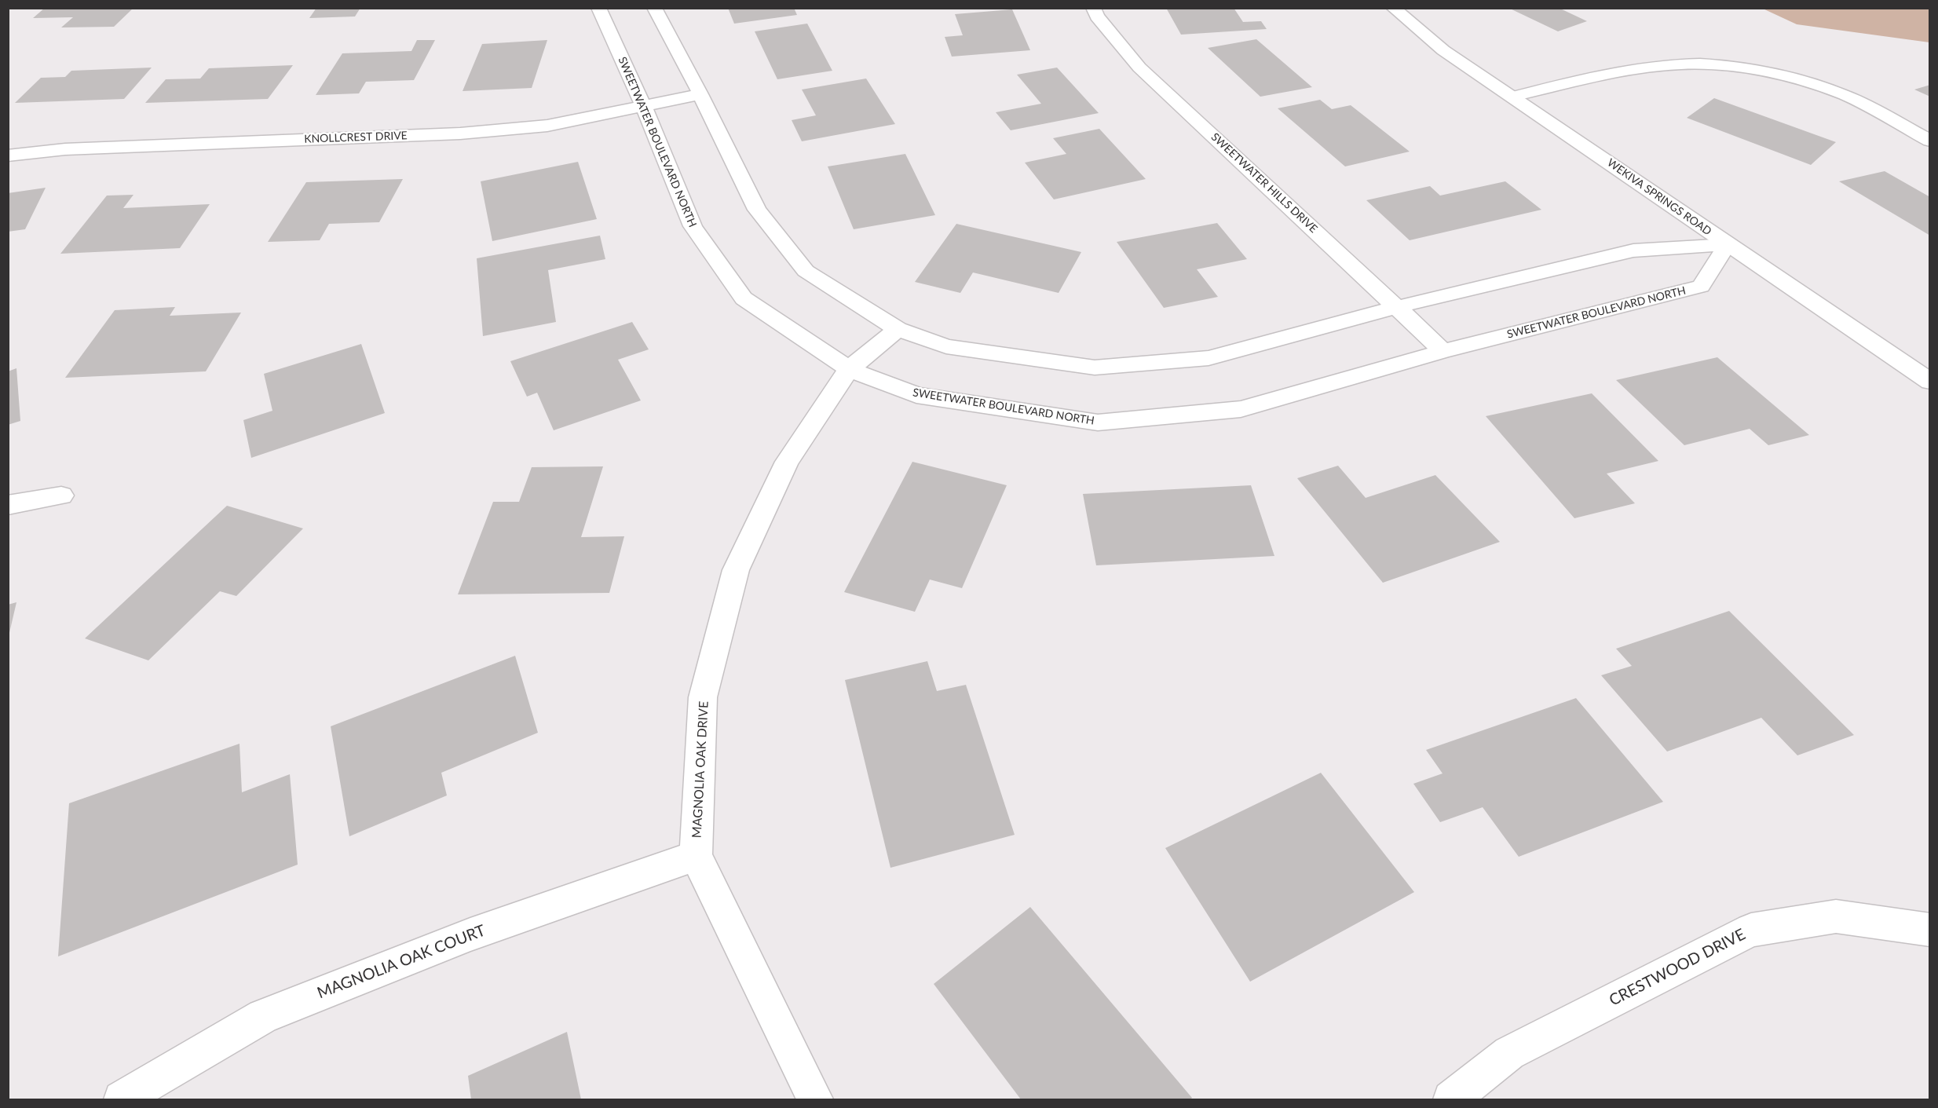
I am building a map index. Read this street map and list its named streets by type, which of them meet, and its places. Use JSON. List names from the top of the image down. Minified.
{"streets":{"street":["KNOLLCREST DRIVE","SWEETWATER BOULEVARD NORTH","SWEETWATER HILLS DRIVE","WEKIVA SPRINGS ROAD","MAGNOLIA OAK DRIVE","MAGNOLIA OAK COURT","CRESTWOOD DRIVE"]},"crossings":[["KNOLLCREST DRIVE","SWEETWATER BOULEVARD NORTH"],["SWEETWATER BOULEVARD NORTH","SWEETWATER HILLS DRIVE"],["SWEETWATER BOULEVARD NORTH","WEKIVA SPRINGS ROAD"],["SWEETWATER BOULEVARD NORTH","MAGNOLIA OAK DRIVE"],["MAGNOLIA OAK DRIVE","MAGNOLIA OAK COURT"]]}
